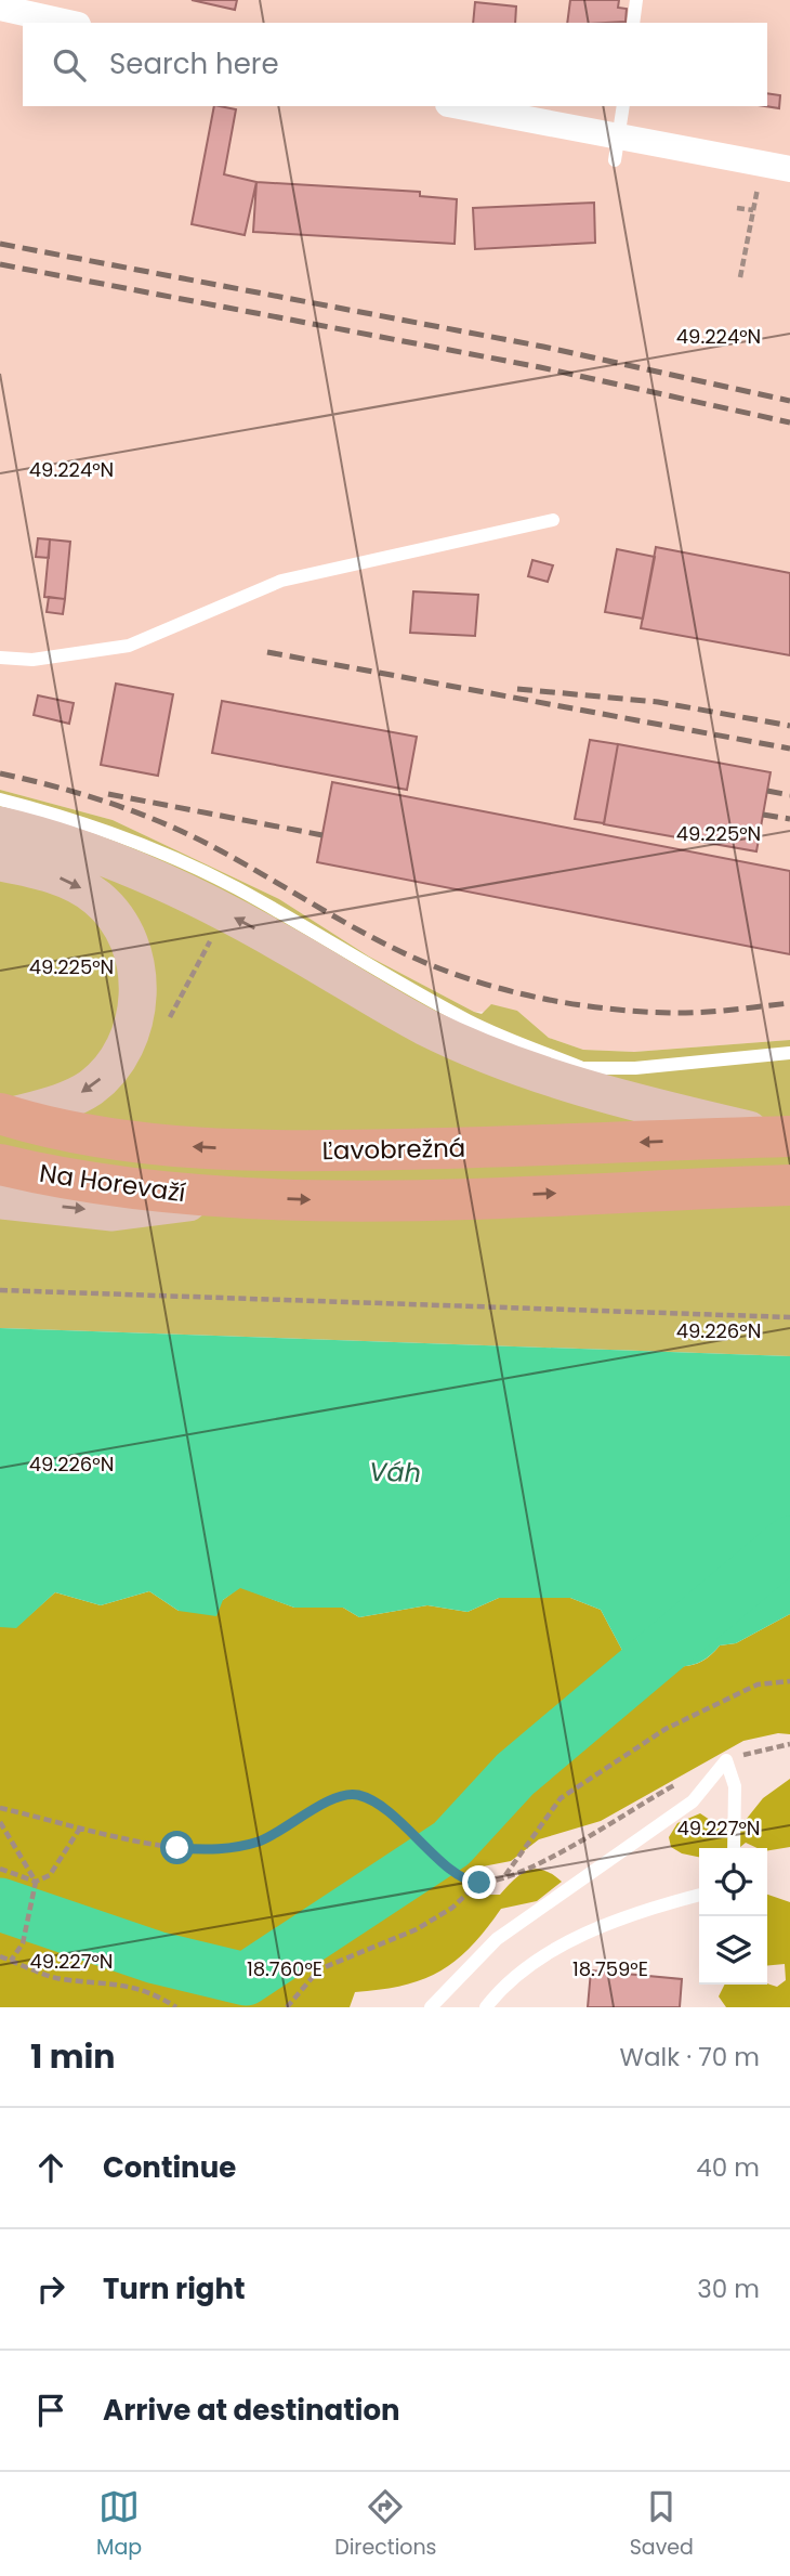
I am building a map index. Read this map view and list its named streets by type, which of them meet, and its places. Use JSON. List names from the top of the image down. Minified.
{"streets":{"main road":["Ľavobrežná","Na Horevaží"]},"crossings":[["Ľavobrežná","Na Horevaží"]],"water":["Váh"],"page":{"search":"Search here","heading":["1 min","Walk · 70 m"],"list":[["Continue","40 m"],["Turn right","30 m"],"Arrive at destination"],"nav":["Map","Directions","Saved"]},"coordinates":["49.224°N","49.225°N","49.226°N","49.227°N","18.760°E","18.759°E"]}
